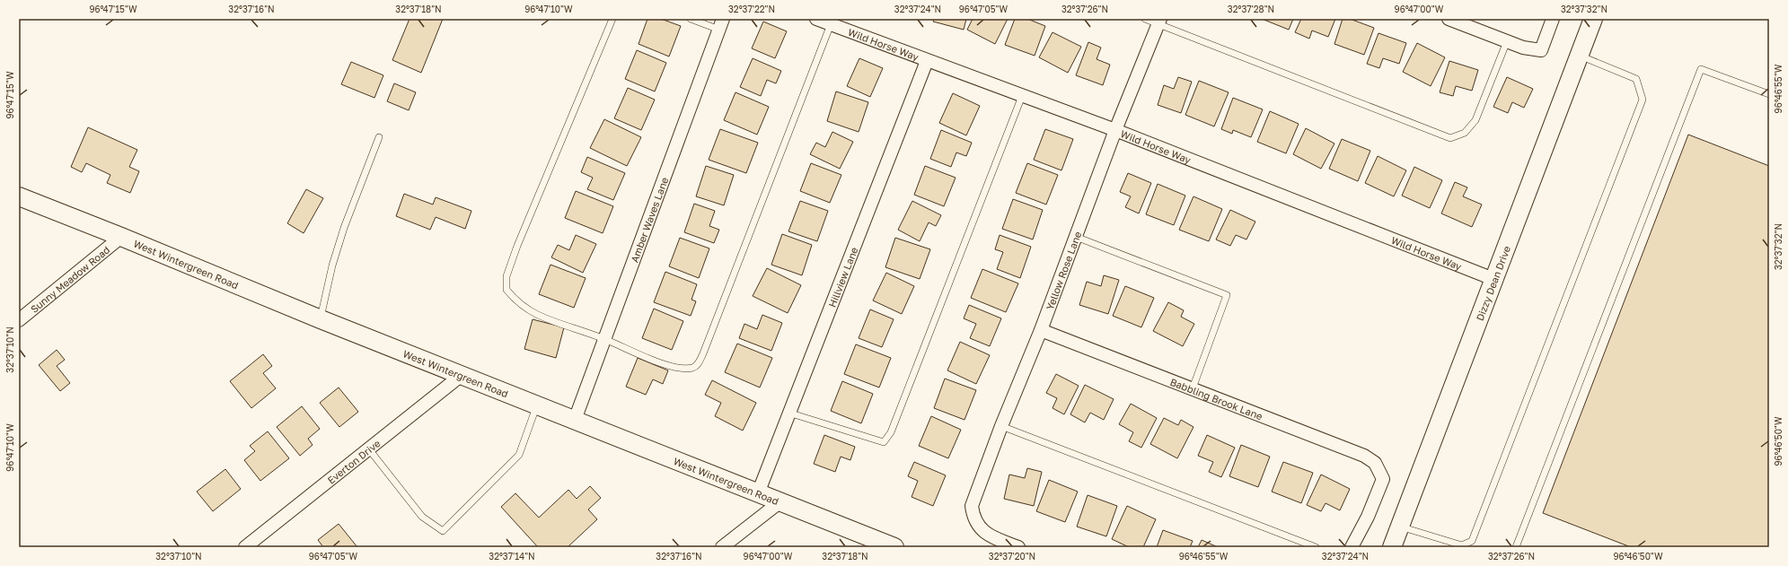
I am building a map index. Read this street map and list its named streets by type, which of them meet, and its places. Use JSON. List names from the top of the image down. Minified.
{"streets":{"main road":["West Wintergreen Road","Dizzy Dean Drive"],"street":["Wild Horse Way","Amber Waves Lane","Yellow Rose Lane","Hillview Lane","Sunny Meadow Road","Babbling Brook Lane","Everton Drive"]},"crossings":[["Wild Horse Way","Yellow Rose Lane"],["Wild Horse Way","Hillview Lane"],["Wild Horse Way","Dizzy Dean Drive"],["Amber Waves Lane","West Wintergreen Road"],["West Wintergreen Road","Hillview Lane"],["West Wintergreen Road","Sunny Meadow Road"],["West Wintergreen Road","Everton Drive"],["Yellow Rose Lane","Babbling Brook Lane"]],"coordinates":["96°47'15\"W","32°37'16\"N","32°37'18\"N","96°47'10\"W","32°37'22\"N","32°37'24\"N","96°47'05\"W","32°37'26\"N","32°37'28\"N","96°47'00\"W","32°37'32\"N","96°46'55\"W","32°37'10\"N","96°46'50\"W","32°37'14\"N","32°37'20\"N"]}
